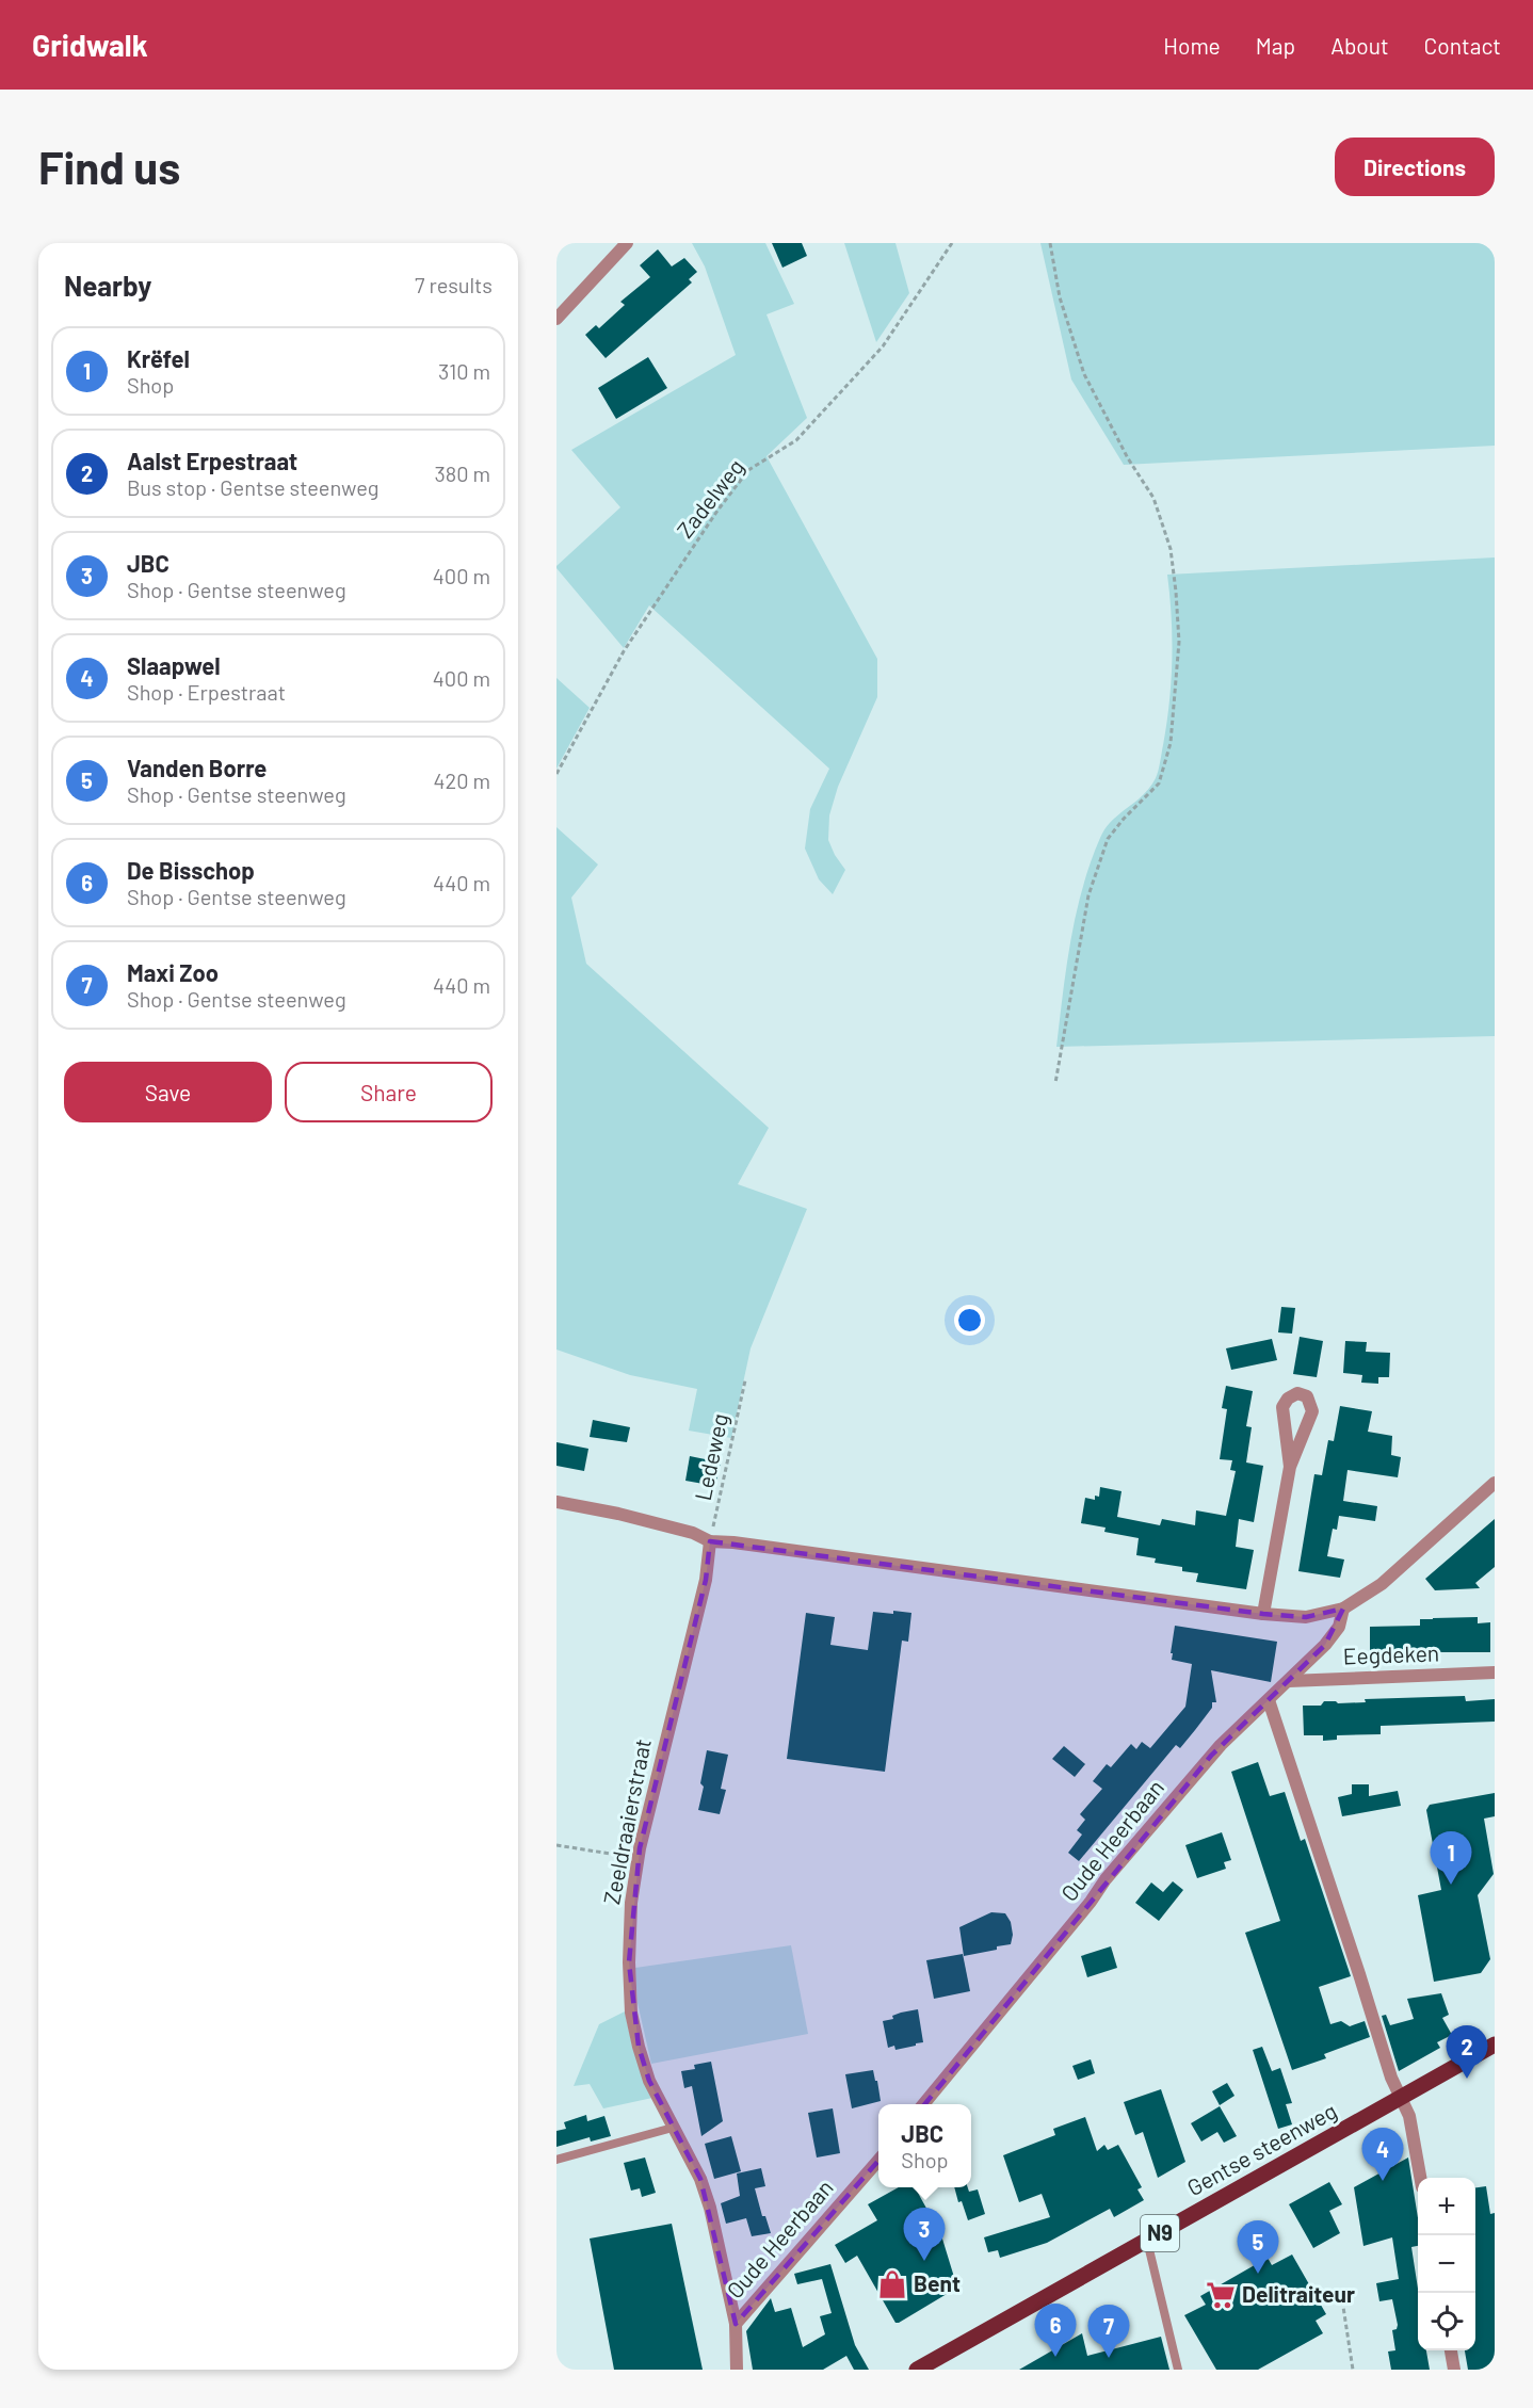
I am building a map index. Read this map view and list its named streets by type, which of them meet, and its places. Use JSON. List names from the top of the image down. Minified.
{"streets":{"main road":["Gentse steenweg","N9"],"street":["Eegdeken","Zeeldraaierstraat","Oude Heerbaan"],"path":["Zadelweg","Ledeweg"]},"crossings":[["Ledeweg","Zeeldraaierstraat"],["Eegdeken","Oude Heerbaan"],["Zeeldraaierstraat","Oude Heerbaan"]],"places":{"shop":["Bent"],"supermarket":["Delitraiteur"]},"page":{"header":"Gridwalk","nav":["Home","Map","About","Contact"],"buttons":["Directions",["Save","Share"]],"title":"Find us","heading":["Nearby","7 results"],"list":[{"mark":"1","name":"Krëfel","note":"Shop","value":"310 m"},{"mark":"2","name":"Aalst Erpestraat","note":"Bus stop · Gentse steenweg","value":"380 m"},{"mark":"3","name":"JBC","note":"Shop · Gentse steenweg","value":"400 m"},{"mark":"4","name":"Slaapwel","note":"Shop · Erpestraat","value":"400 m"},{"mark":"5","name":"Vanden Borre","note":"Shop · Gentse steenweg","value":"420 m"},{"mark":"6","name":"De Bisschop","note":"Shop · Gentse steenweg","value":"440 m"},{"mark":"7","name":"Maxi Zoo","note":"Shop · Gentse steenweg","value":"440 m"}],"pins":["1","2","4","3","5","6","7"],"popup":["JBC","Shop"],"map_buttons":["+","−"]}}
